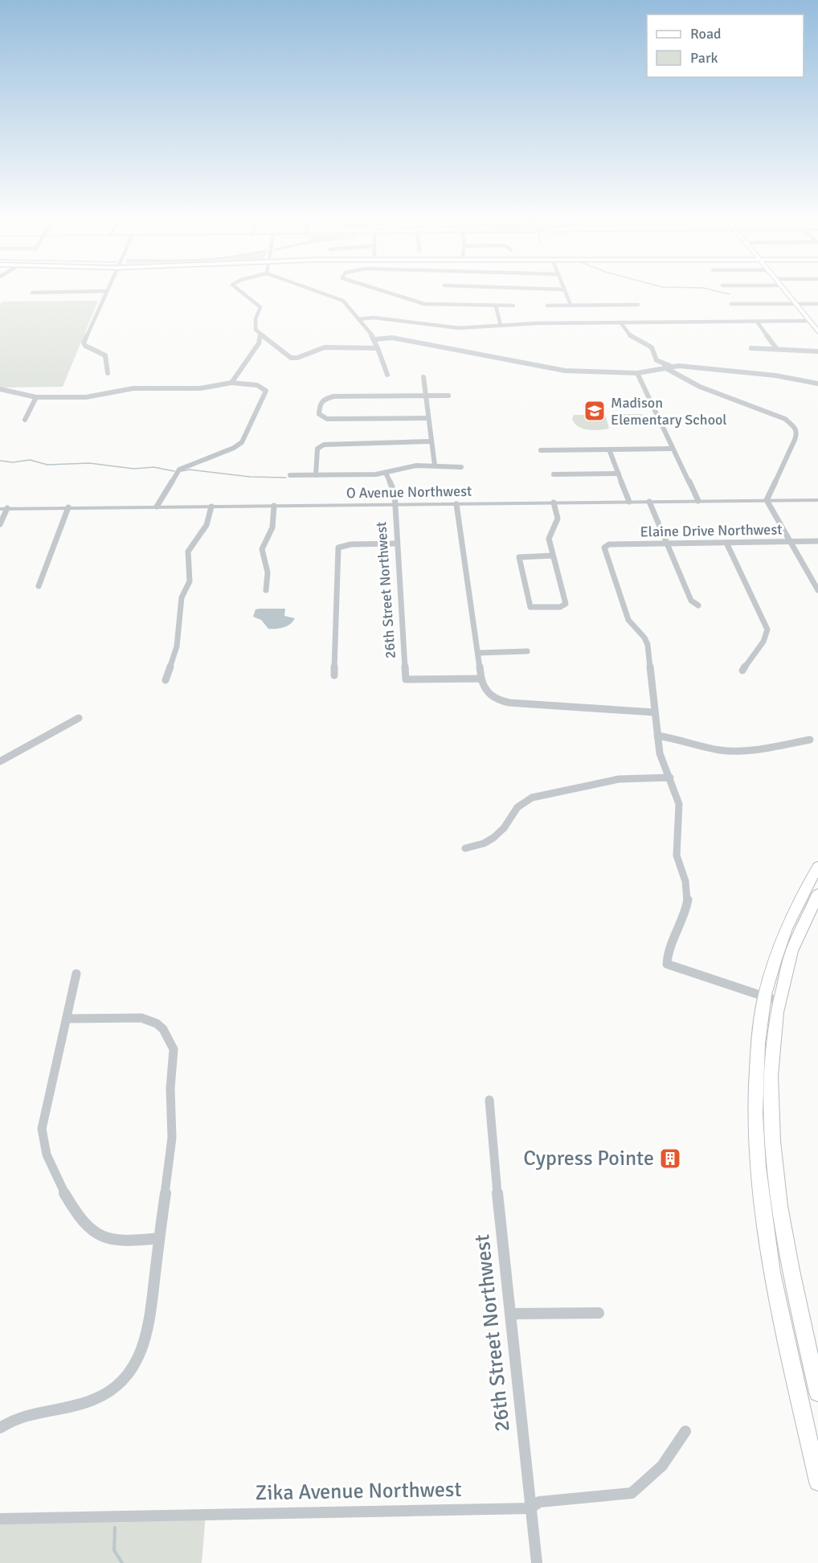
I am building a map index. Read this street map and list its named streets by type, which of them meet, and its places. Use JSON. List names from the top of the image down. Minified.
{"streets":{"street":["O Avenue Northwest","Elaine Drive Northwest","26th Street Northwest","Zika Avenue Northwest"]},"crossings":[["O Avenue Northwest","26th Street Northwest"],["26th Street Northwest","Zika Avenue Northwest"]],"places":{"school or university":["Madison Elementary School"],"building":["Cypress Pointe"]},"legend":["Road","Park"]}
